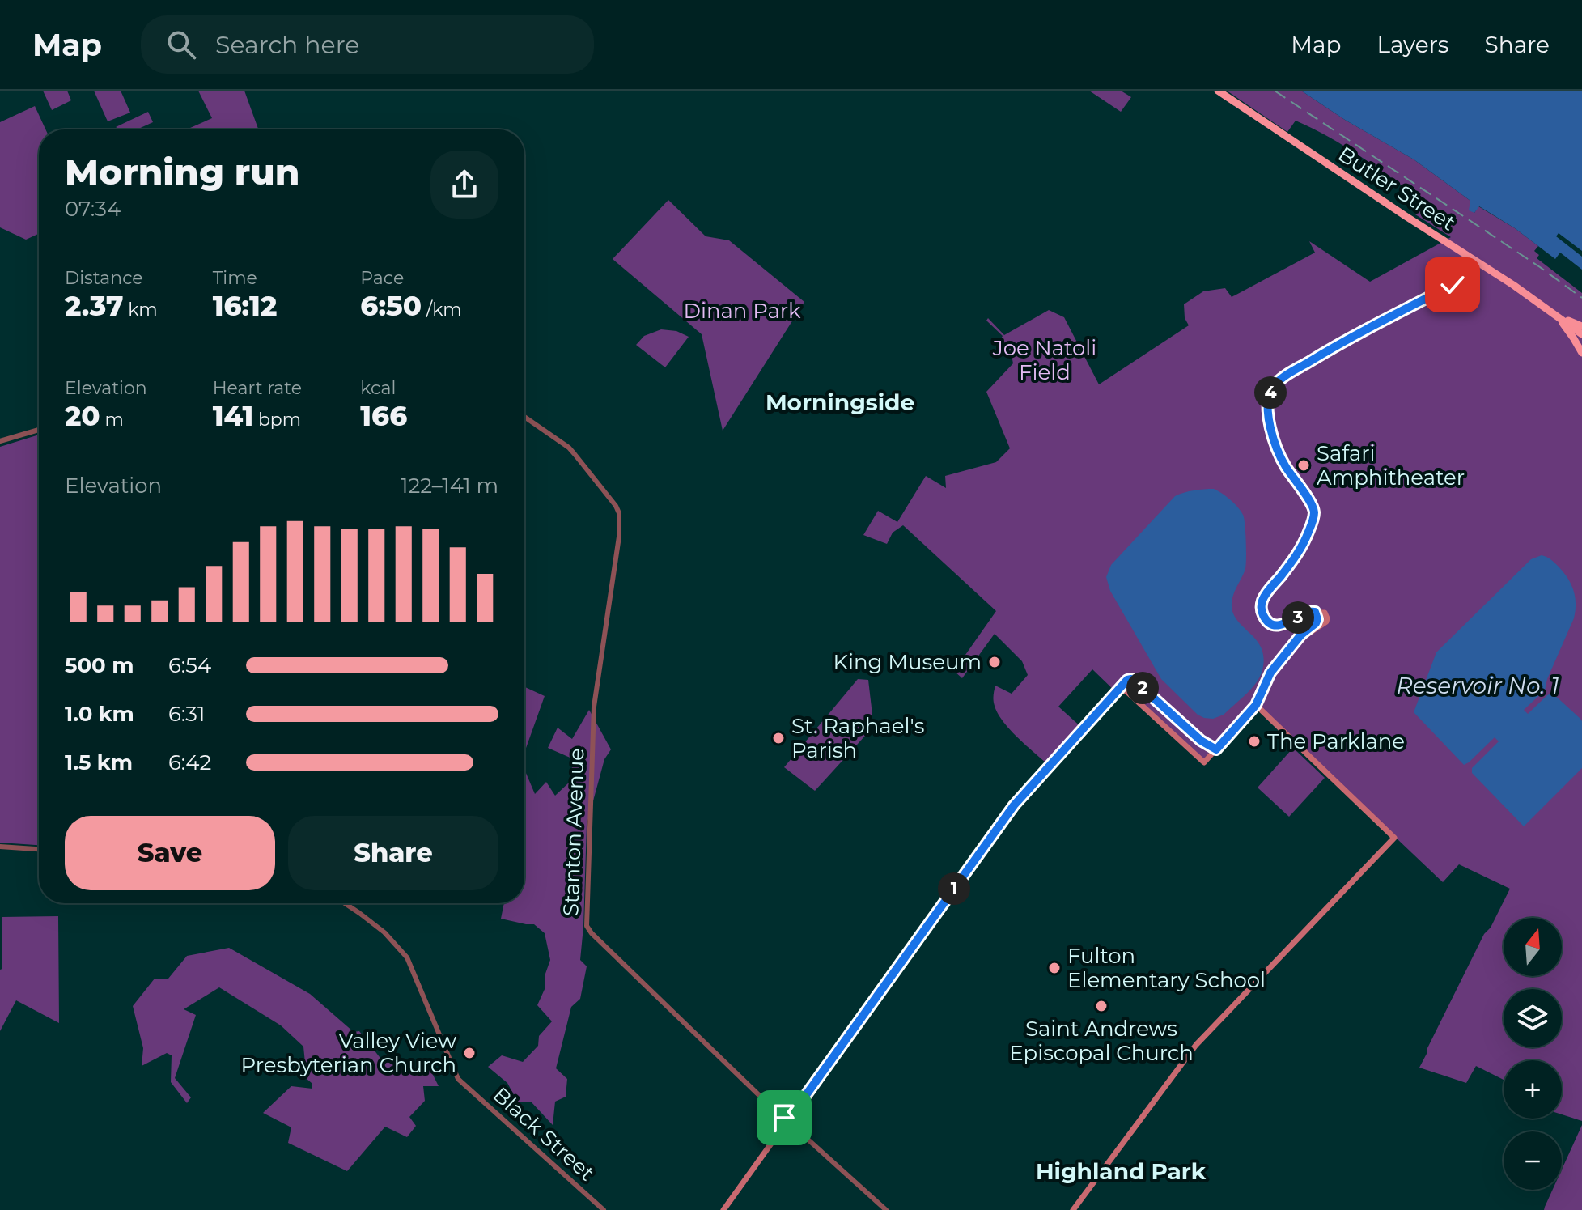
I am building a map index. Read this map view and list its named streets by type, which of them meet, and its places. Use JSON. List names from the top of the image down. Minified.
{"streets":{"highway":["Butler Street"],"street":["Stanton Avenue","Black Street"]},"districts":["Morningside","Highland Park"],"water":["Reservoir No. 1"],"parks":["Dinan Park","Joe Natoli Field"],"places":["Safari Amphitheater","King Museum","St. Raphael's Parish","The Parklane","Fulton Elementary School","Saint Andrews Episcopal Church","Valley View Presbyterian Church"],"north":"top","page":{"header":"Map","search":"Search here","nav":["Map","Layers","Share"],"heading":["Morning run","07:34"],"stats":[["Distance","2.37 km"],["Time","16:12"],["Pace","6:50 /km"],["Elevation","20 m"],["Heart rate","141 bpm"],["kcal","166"]],"pins":["4","3","2","1"],"chart":["Elevation","122–141 m"],"list":[{"name":"500 m","note":"6:54"},{"name":"1.0 km","note":"6:31"},{"name":"1.5 km","note":"6:42"}],"buttons":["Save","Share"],"map_buttons":["+","−"]}}
